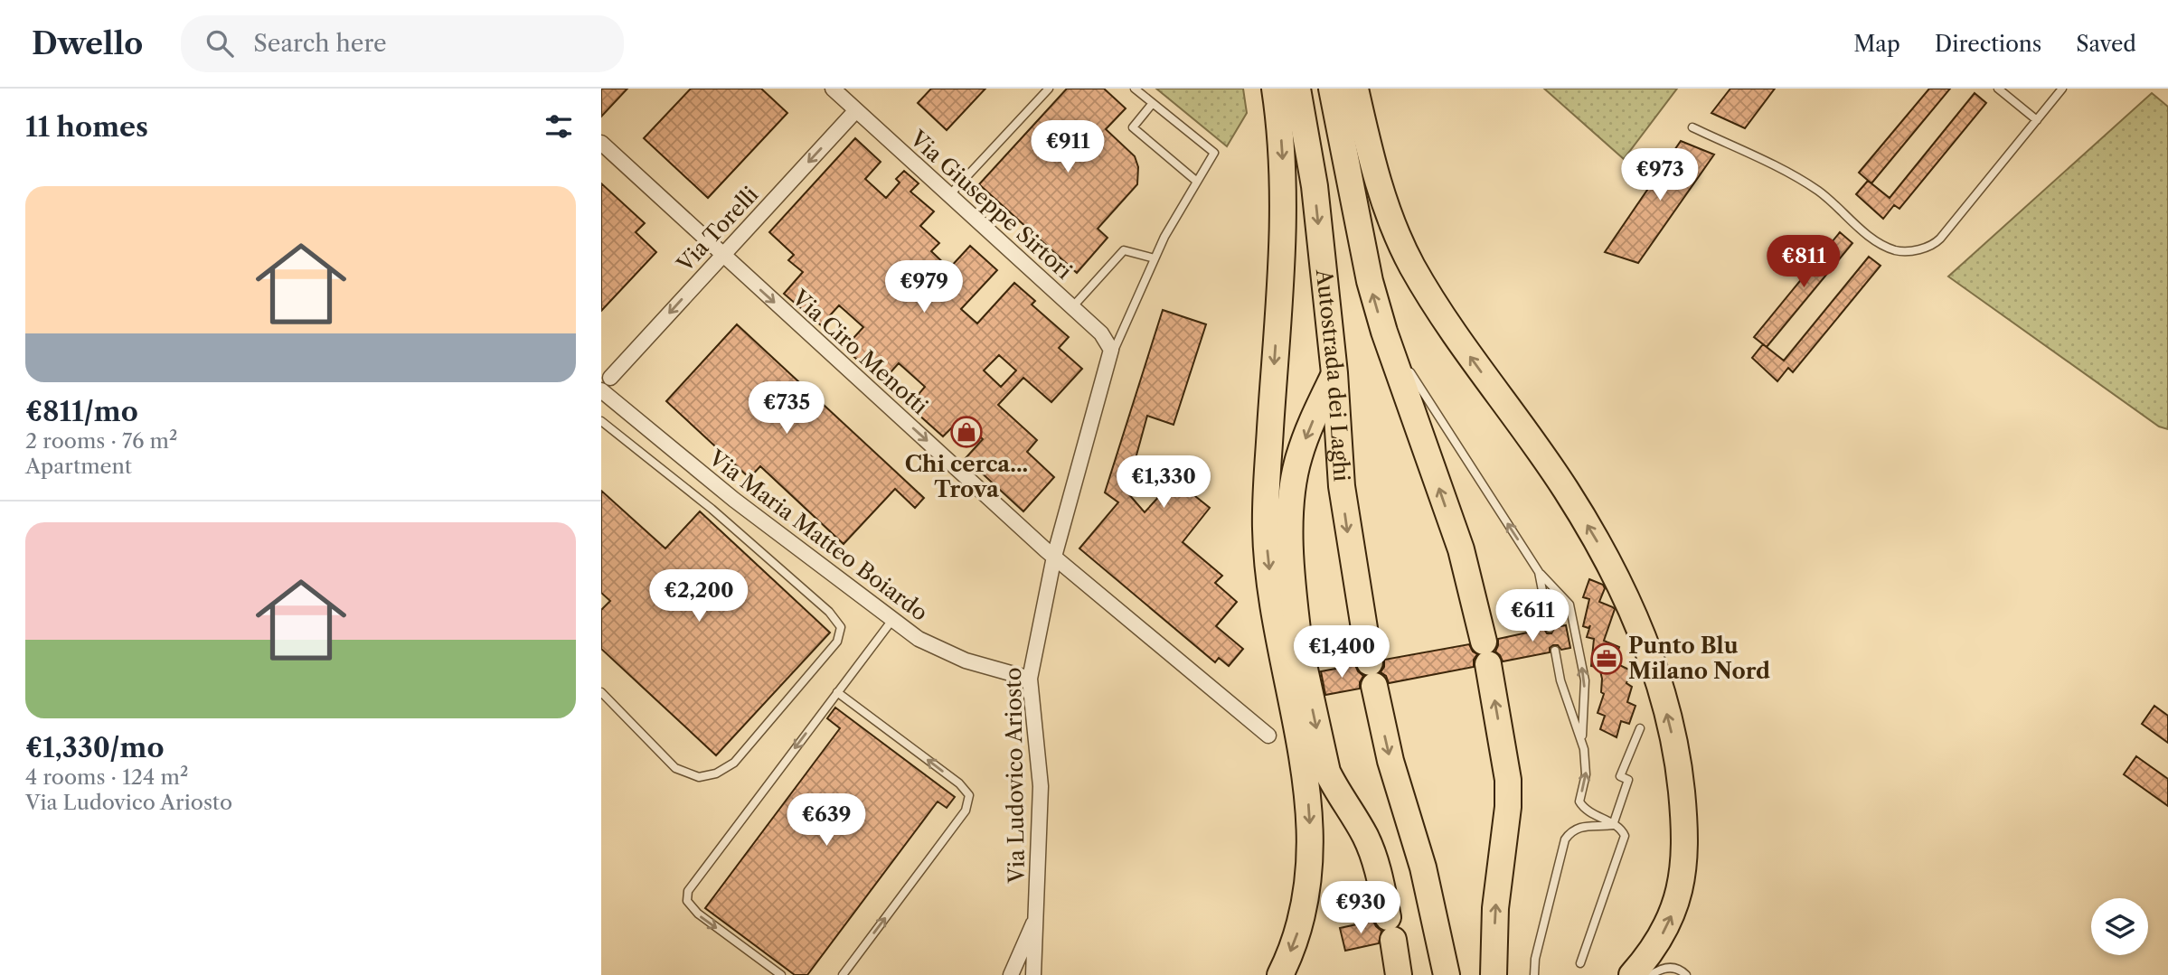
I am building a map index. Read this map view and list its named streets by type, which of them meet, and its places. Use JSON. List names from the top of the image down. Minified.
{"streets":{"highway":["Autostrada dei Laghi"],"street":["Via Giuseppe Sirtori","Via Torelli","Via Ciro Menotti","Via Maria Matteo Boiardo","Via Ludovico Ariosto"]},"crossings":[["Via Giuseppe Sirtori","Via Torelli"],["Via Giuseppe Sirtori","Via Ludovico Ariosto"],["Via Torelli","Via Ciro Menotti"],["Via Torelli","Via Maria Matteo Boiardo"],["Via Ciro Menotti","Via Ludovico Ariosto"],["Via Maria Matteo Boiardo","Via Ludovico Ariosto"]],"one_way":["Via Torelli","Via Ciro Menotti"],"places":{"shop":["Chi cerca... Trova"],"office":["Punto Blu Milano Nord"]},"page":{"header":"Dwello","search":"Search here","nav":["Map","Directions","Saved"],"heading":"11 homes","price":["€911","€973","€811","€979","€735","€1,330","€2,200","€611","€1,400","€639","€930"],"list":[{"name":"€811/mo","note":"2 rooms · 76 m² · Apartment"},{"name":"€1,330/mo","note":"4 rooms · 124 m² · Via Ludovico Ariosto"}]}}
